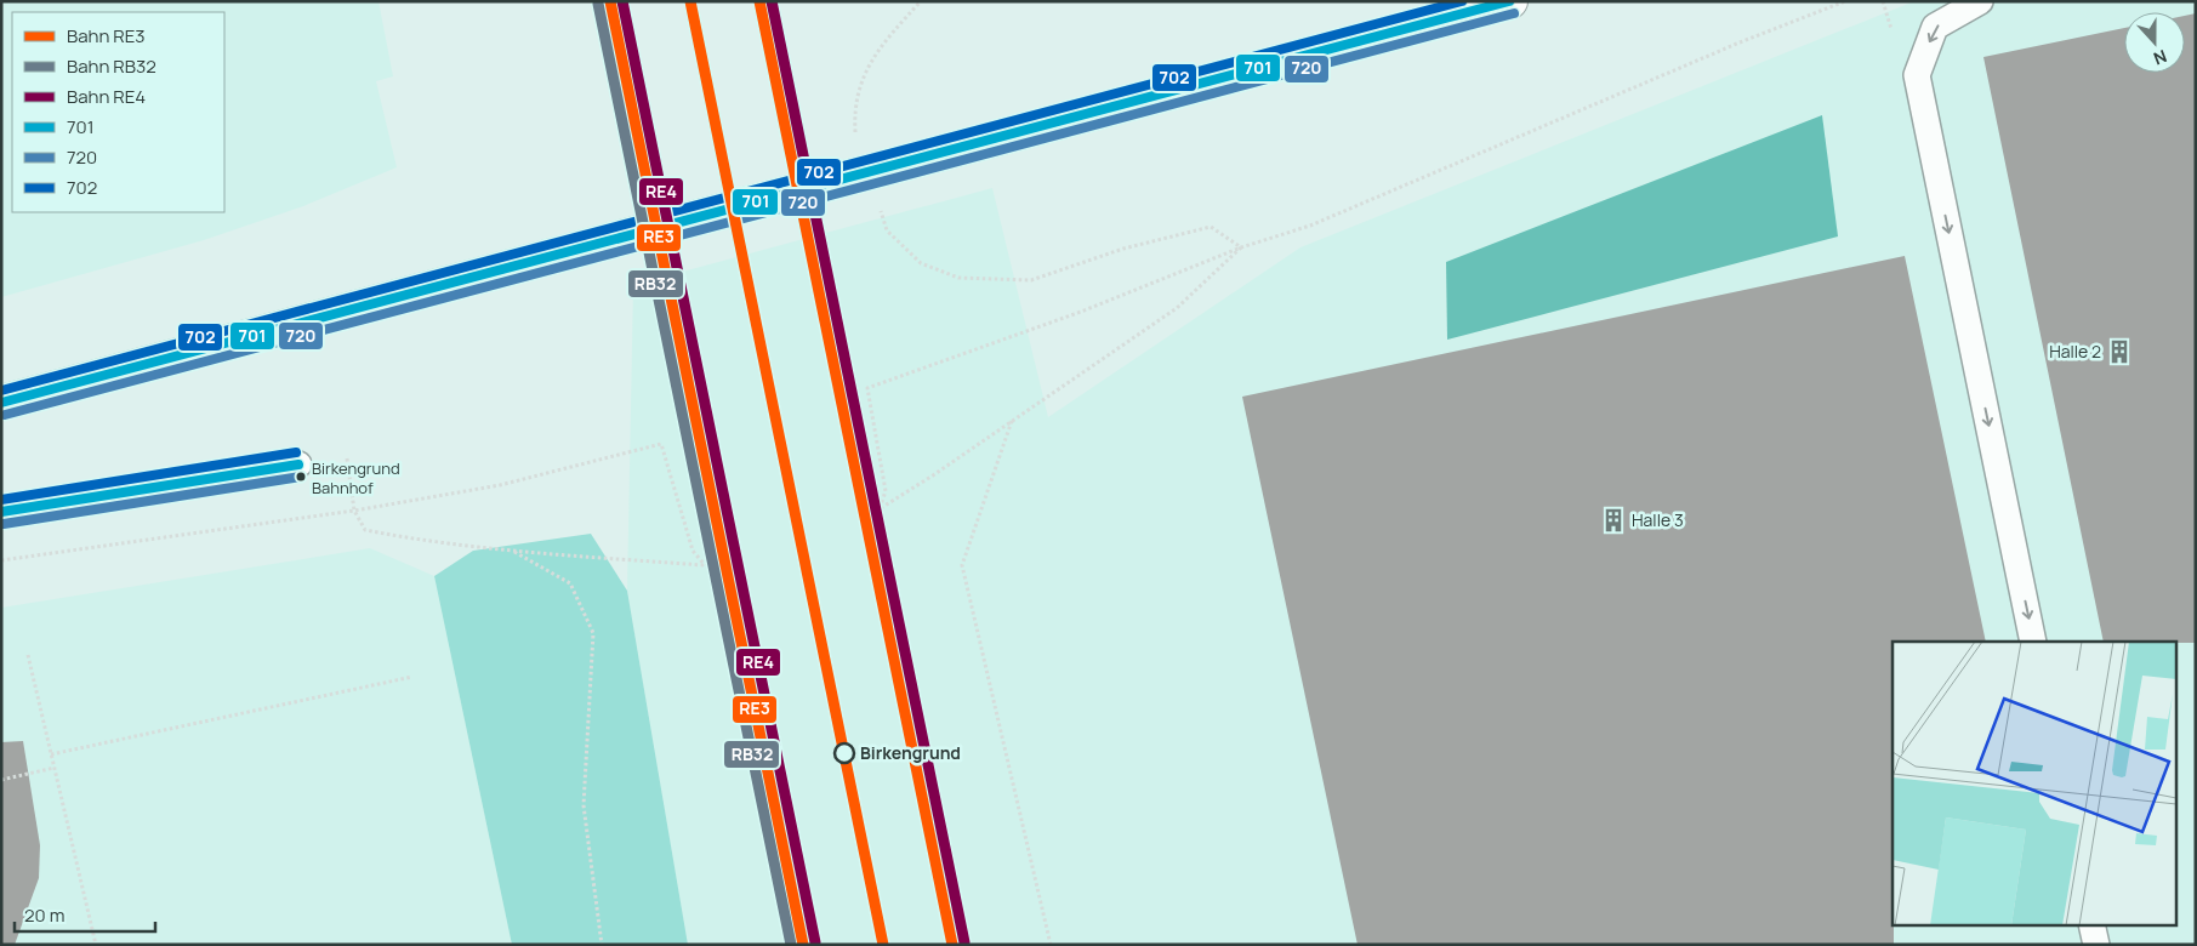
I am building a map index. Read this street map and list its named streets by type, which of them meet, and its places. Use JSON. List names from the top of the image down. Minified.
{"places":{"building":["Halle 2","Halle 3"],"other":["Birkengrund Bahnhof","Birkengrund"]},"lines":["rail line RE3","rail line RE4","transit line 701","transit line 702","rail line RB32","transit line 720"],"legend":["Bahn RE3","Bahn RB32","Bahn RE4","701","720","702"],"scale_bar":"20 m","north":"bottom"}
